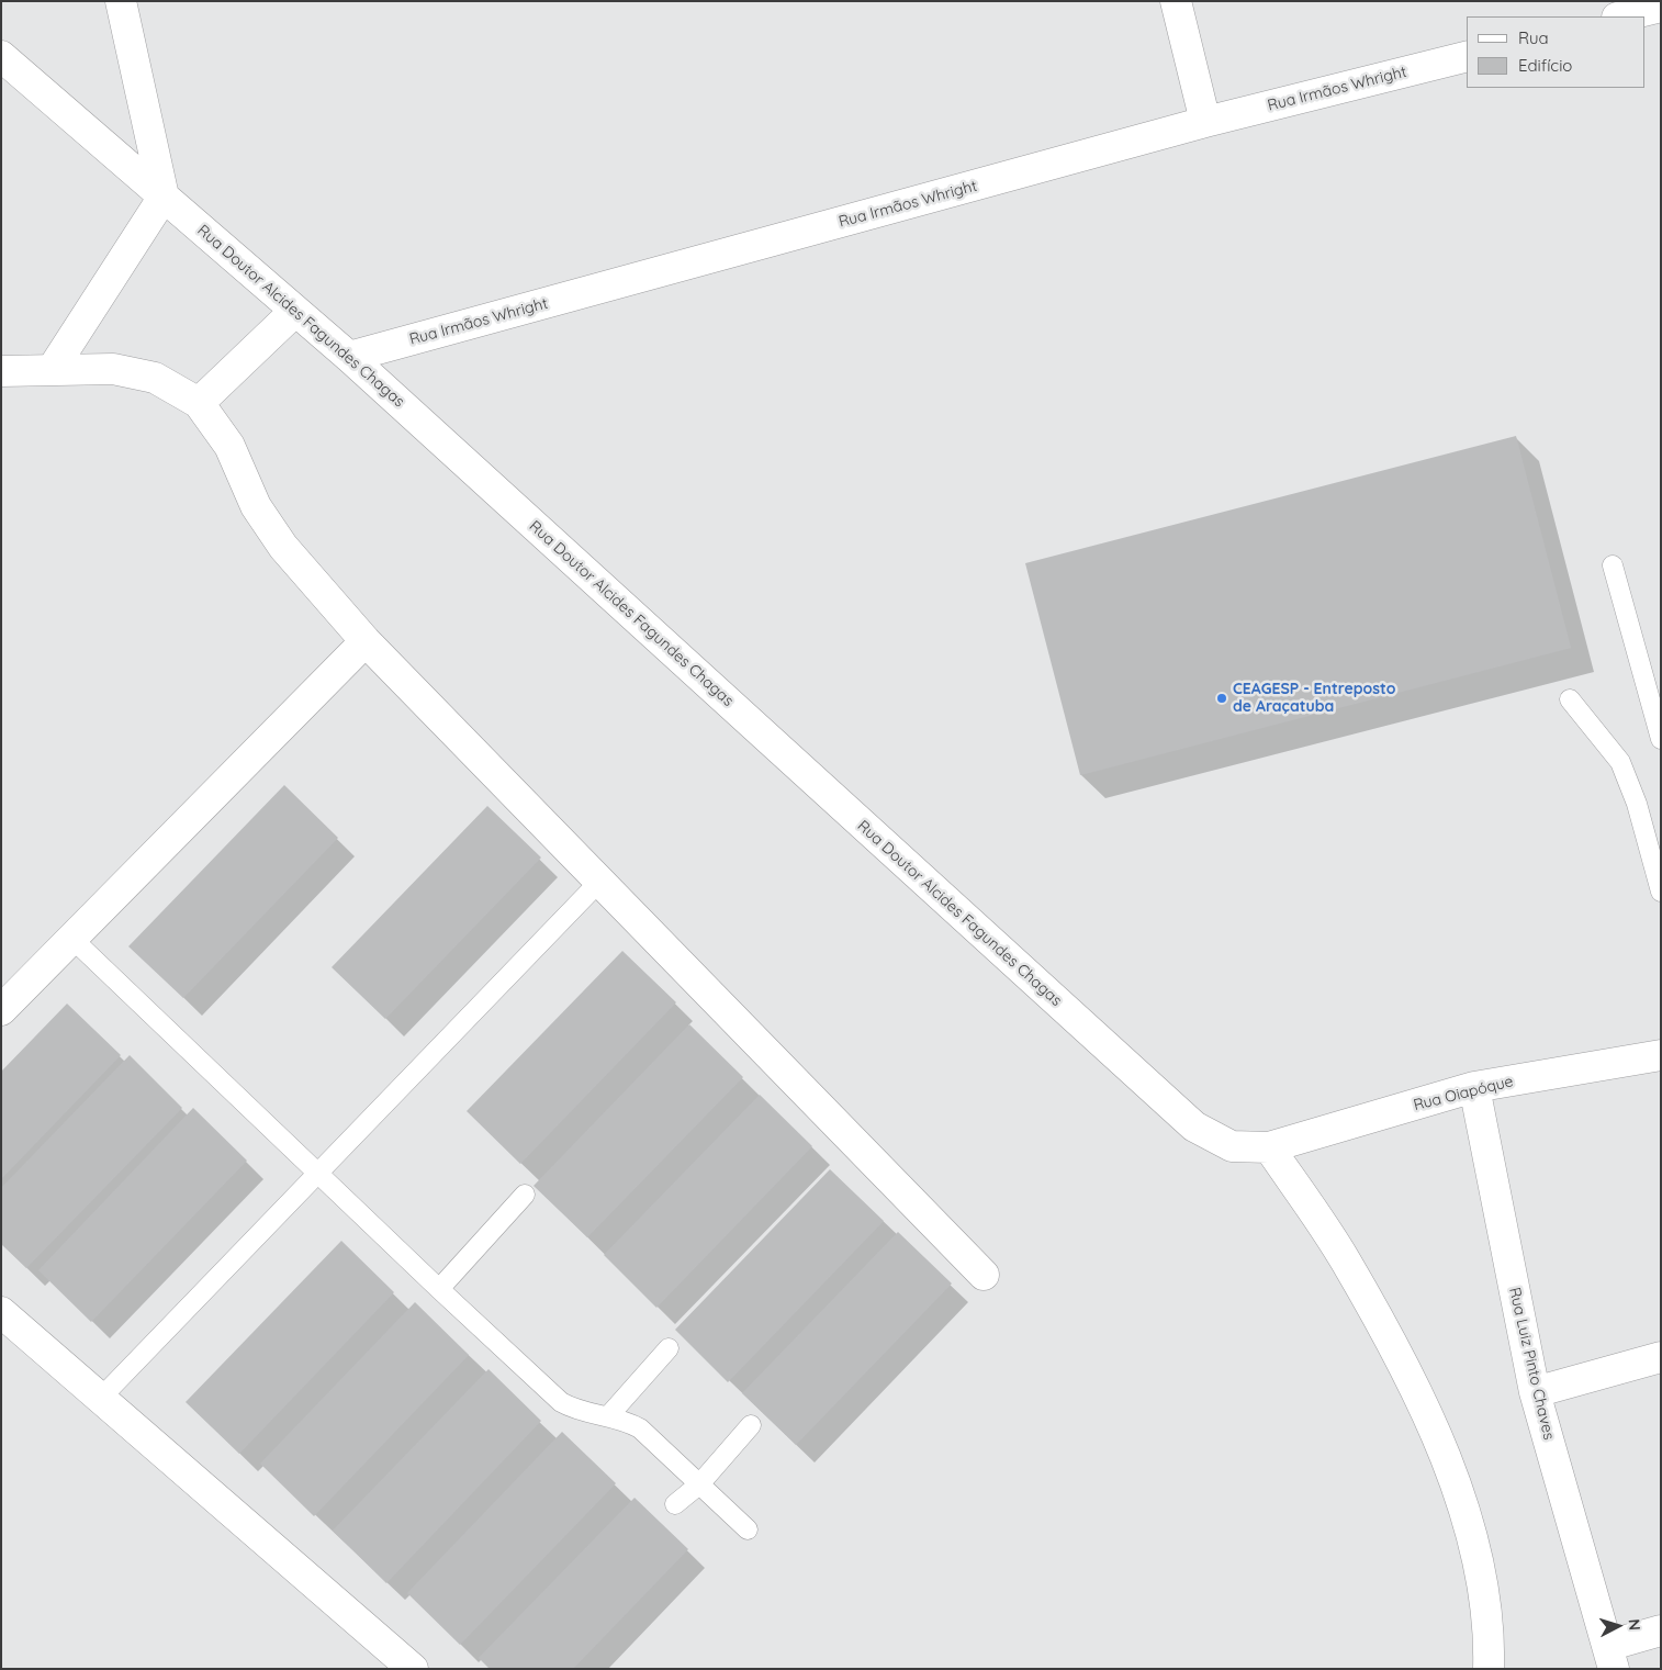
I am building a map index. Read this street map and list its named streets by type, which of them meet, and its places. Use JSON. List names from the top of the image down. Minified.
{"streets":{"street":["Rua Irmãos Whright","Rua Doutor Alcides Fagundes Chagas","Rua Oiapóque","Rua Luiz Pinto Chaves"]},"crossings":[["Rua Irmãos Whright","Rua Doutor Alcides Fagundes Chagas"],["Rua Doutor Alcides Fagundes Chagas","Rua Oiapóque"],["Rua Oiapóque","Rua Luiz Pinto Chaves"]],"places":["CEAGESP - Entreposto de Araçatuba"],"legend":["Rua","Edifício"],"north":"right"}
